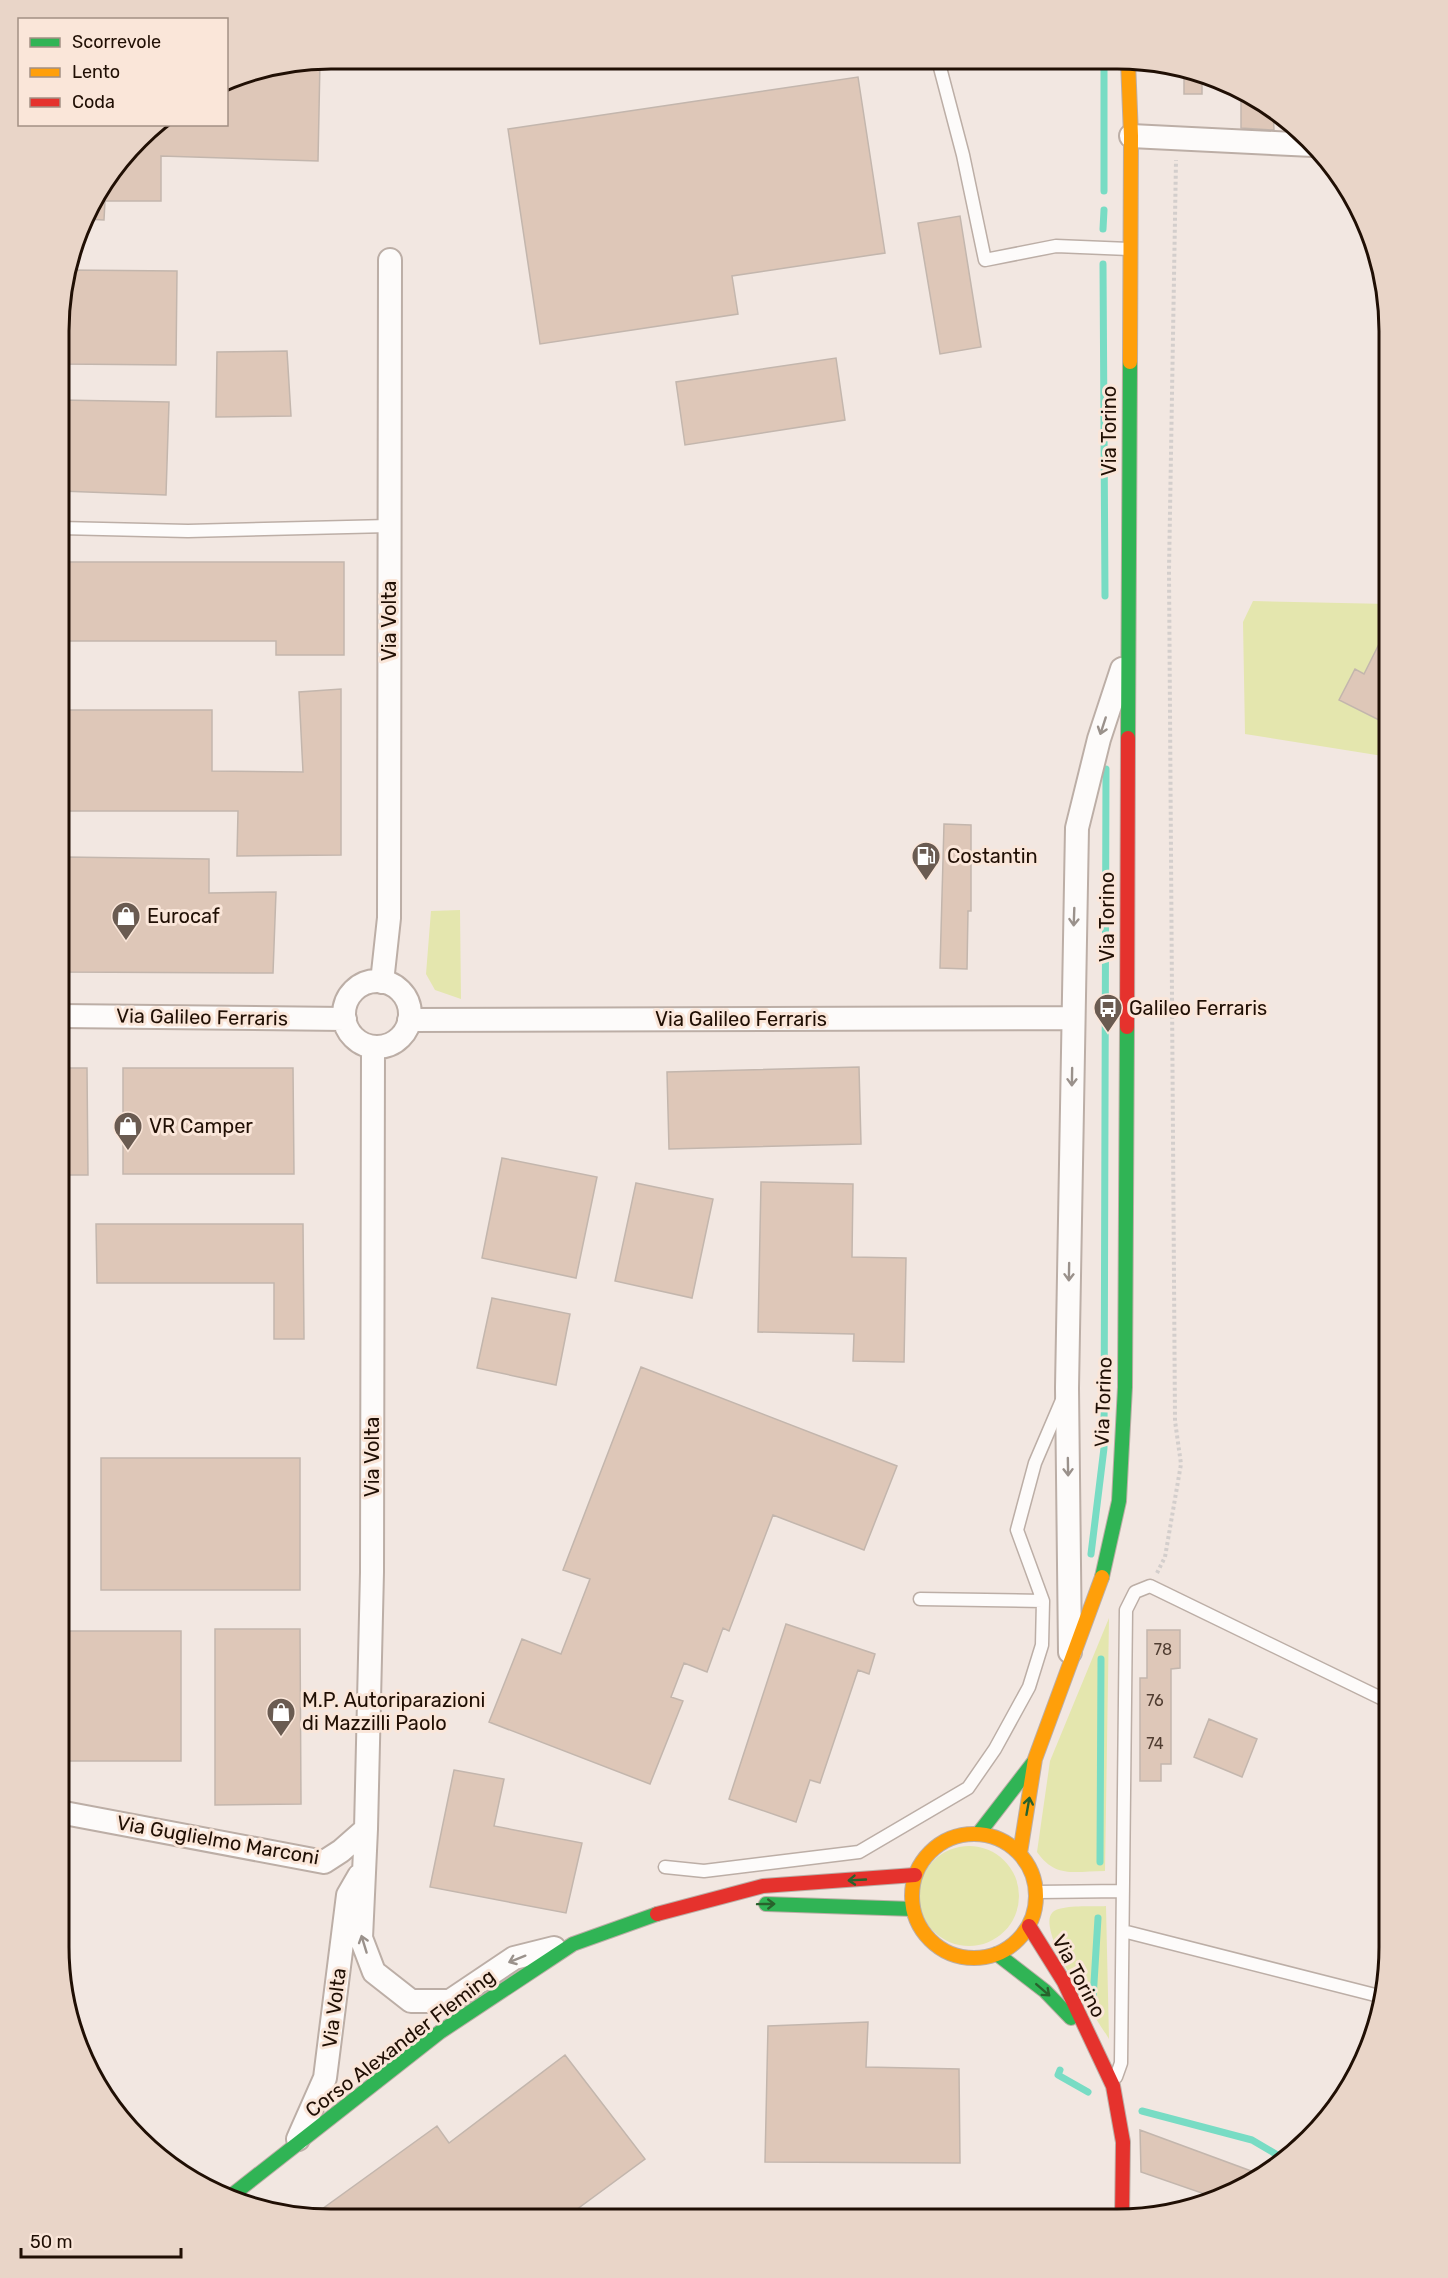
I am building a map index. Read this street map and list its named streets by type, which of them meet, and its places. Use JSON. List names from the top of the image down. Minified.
{"streets":{"street":["Via Torino","Via Volta","Via Galileo Ferraris","Via Guglielmo Marconi","Corso Alexander Fleming"]},"crossings":[["Via Torino","Corso Alexander Fleming"],["Via Volta","Via Galileo Ferraris"],["Via Volta","Via Guglielmo Marconi"],["Via Volta","Corso Alexander Fleming"]],"places":{"fuel station":["Costantin"],"shop":["Eurocaf","VR Camper","M.P. Autoriparazioni di Mazzilli Paolo"],"bus stop":["Galileo Ferraris"]},"house_numbers":["78","76","74"],"legend":["Scorrevole","Lento","Coda"],"scale_bar":"50 m"}
